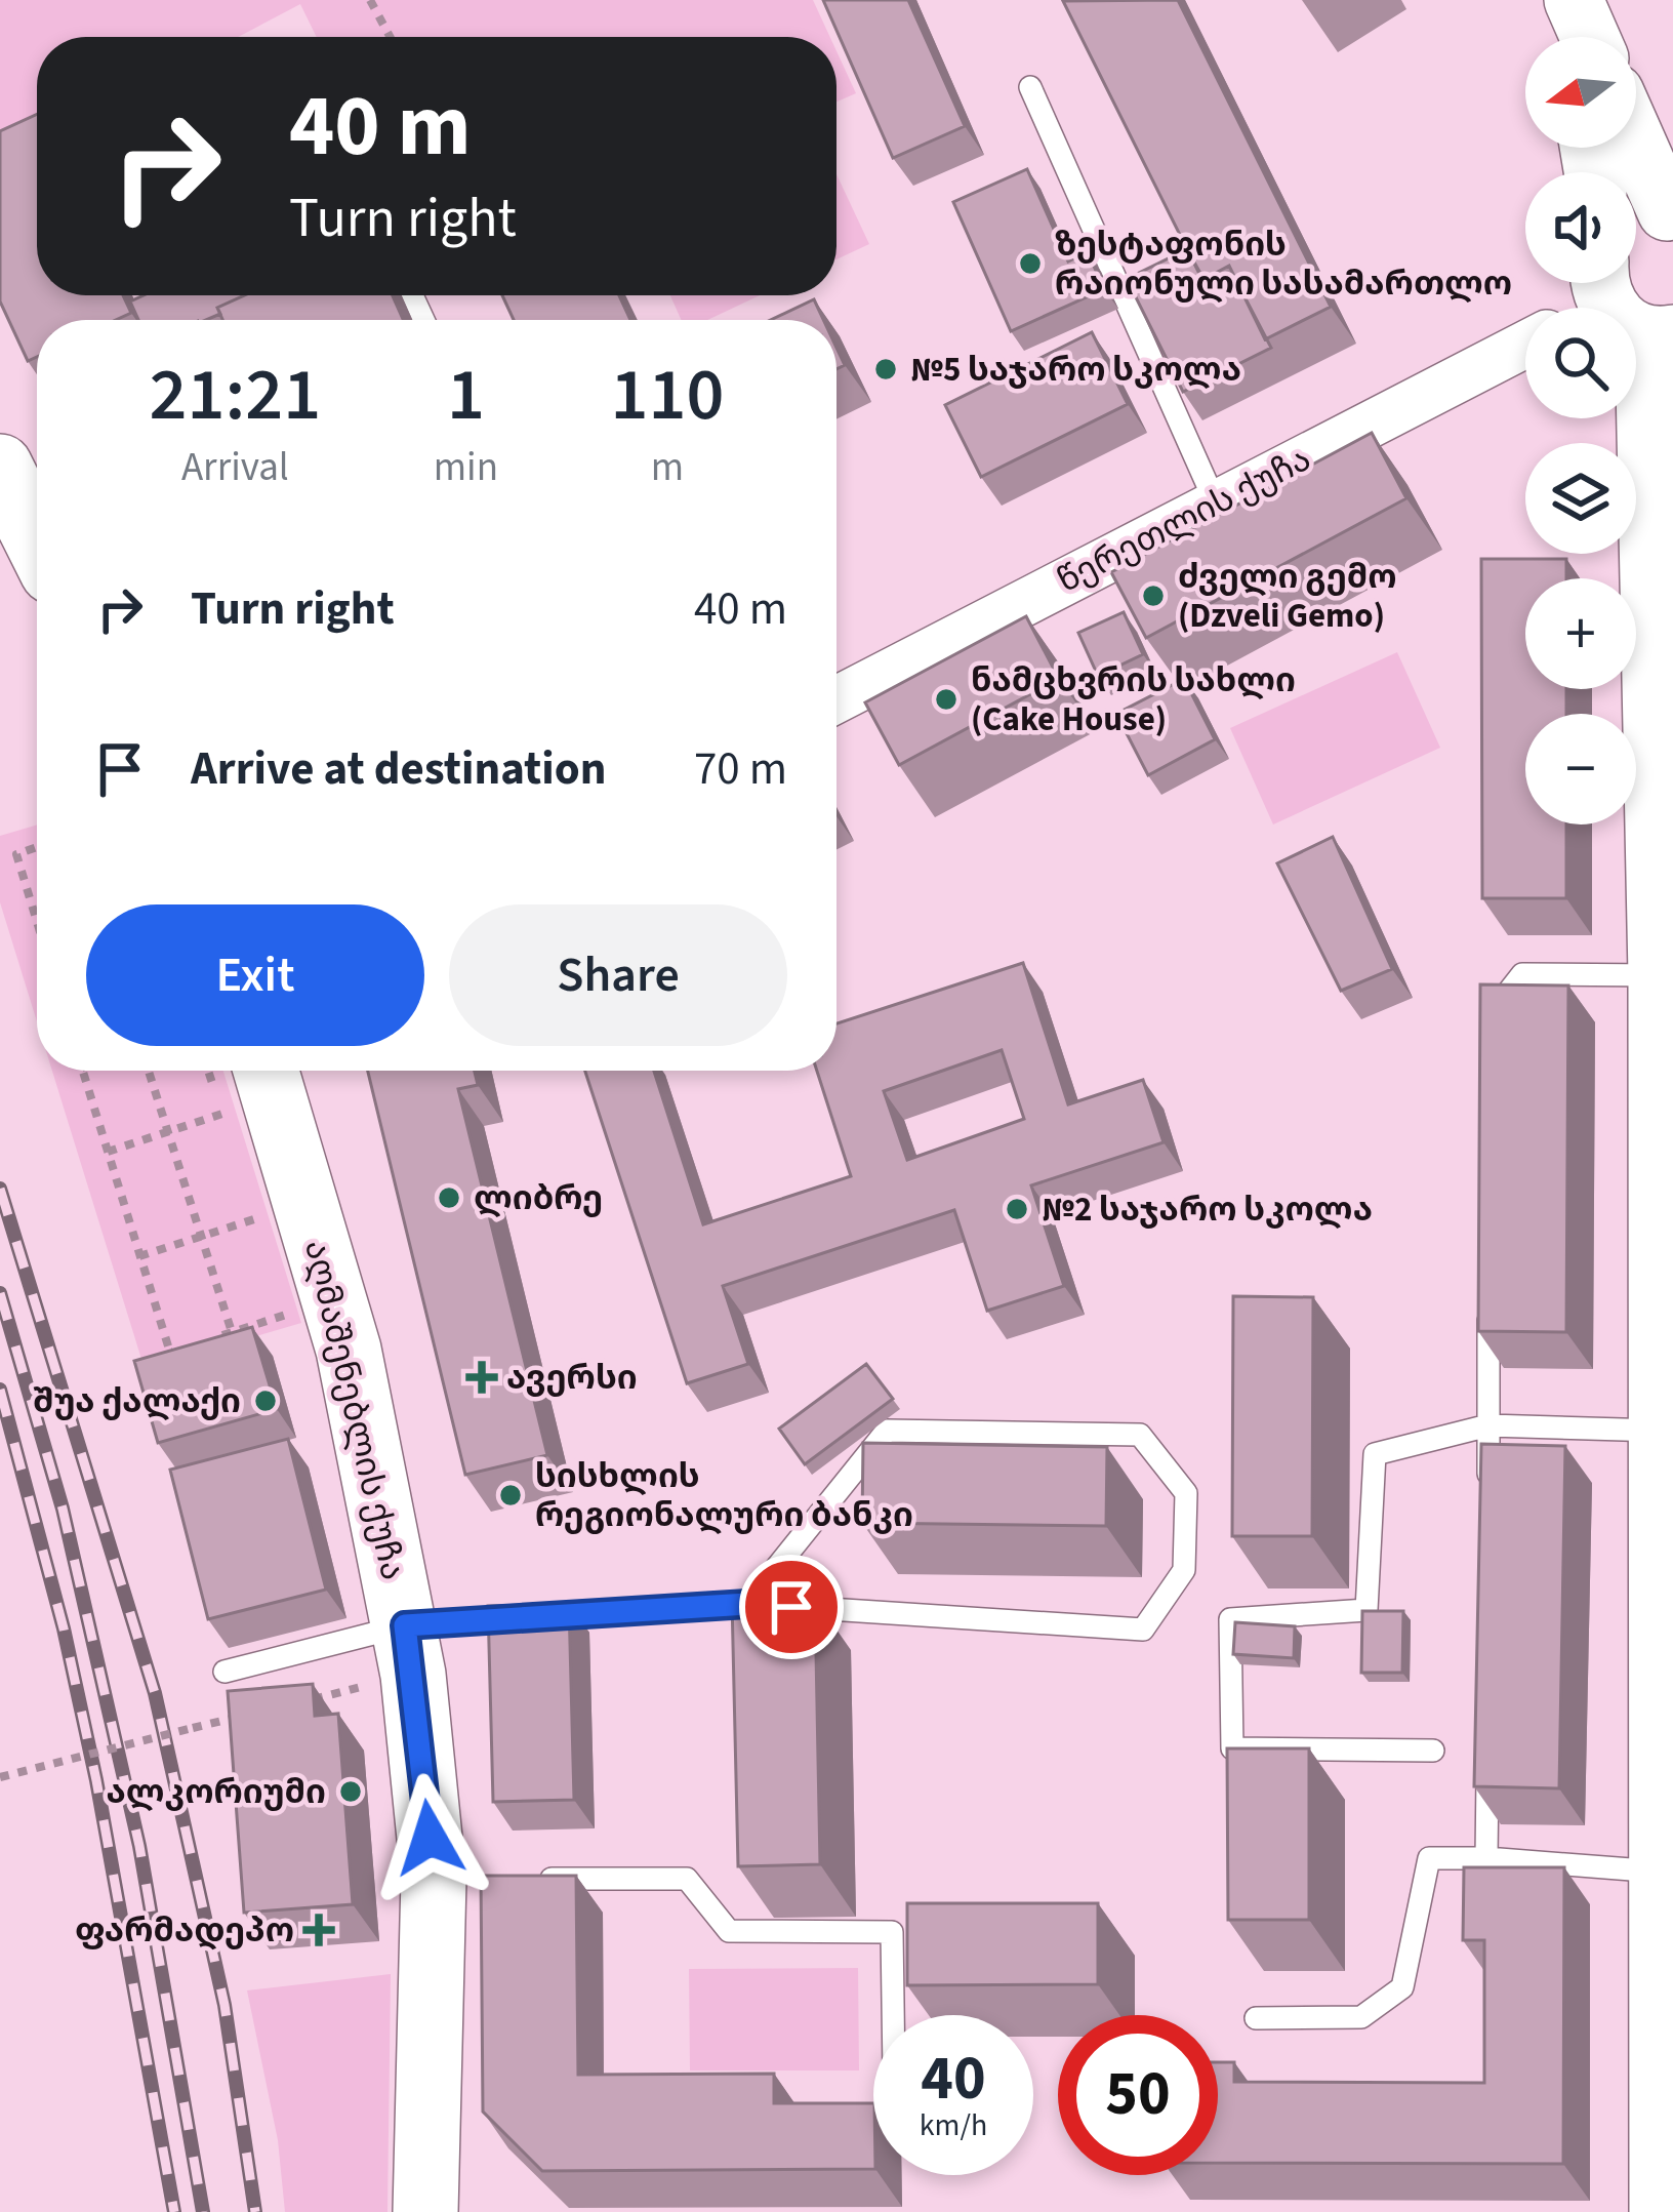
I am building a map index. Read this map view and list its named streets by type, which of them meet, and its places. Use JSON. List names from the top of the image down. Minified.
{"streets":{"main road":["აღმაშენებლის ქუჩა"],"street":["წერეთლის ქუჩა"]},"places":{"other":["ზესტაფონის რაიონული სასამართლო","№5 საჯარო სკოლა","ძველი გემო (Dzveli Gemo)","ნამცხვრის სახლი (Cake House)","ლიბრე","№2 საჯარო სკოლა","შუა ქალაქი","სისხლის რეგიონალური ბანკი","ალკორიუმი"],"health":["ავერსი","ფარმადეპო"]},"north":"left","page":{"map_buttons":["+","−"],"turn":["40 m","Turn right"],"eta":["21:21","Arrival","1","min","110","m"],"list":[{"name":"Turn right","value":"40 m"},{"name":"Arrive at destination","value":"70 m"}],"buttons":["Exit","Share"],"speed":"40 km/h","limit":"50"}}
